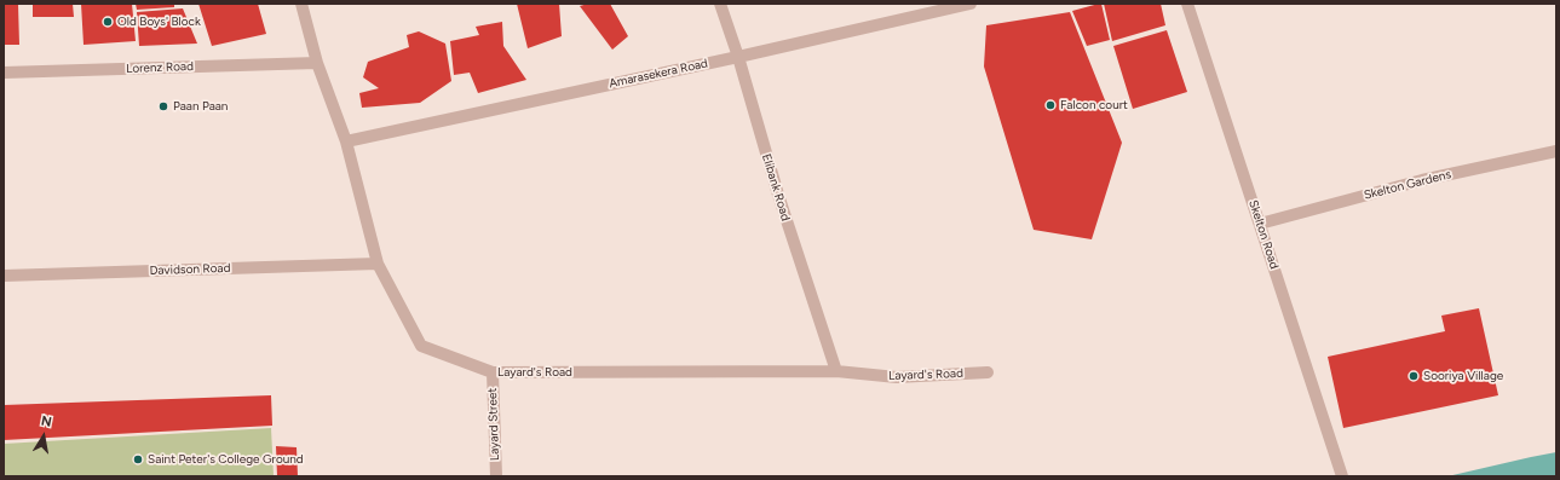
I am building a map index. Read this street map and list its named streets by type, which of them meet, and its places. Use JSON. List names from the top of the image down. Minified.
{"streets":{"street":["Lorenz Road","Amarasekera Road","Skelton Gardens","Elibank Road","Skelton Road","Davidson Road","Layard's Road","Layard Street"]},"crossings":[["Lorenz Road","Layard's Road"],["Amarasekera Road","Elibank Road"],["Amarasekera Road","Layard's Road"],["Skelton Gardens","Skelton Road"],["Elibank Road","Layard's Road"],["Davidson Road","Layard's Road"],["Layard's Road","Layard Street"]],"places":["Old Boys' Block","Falcon court","Paan Paan","Sooriya Village","Saint Peter's College Ground"],"north":"top"}
